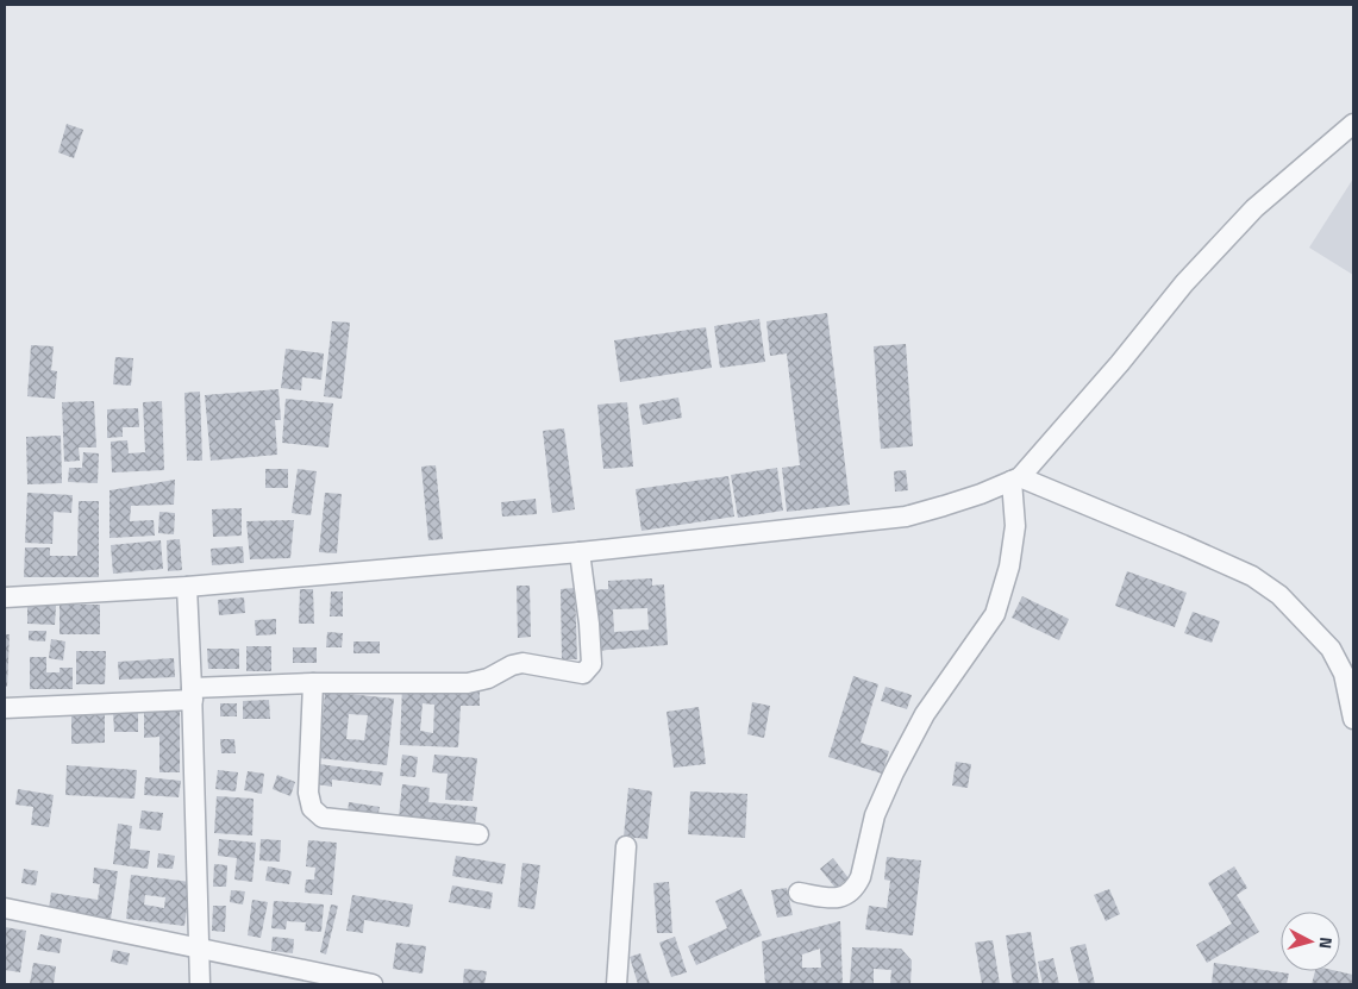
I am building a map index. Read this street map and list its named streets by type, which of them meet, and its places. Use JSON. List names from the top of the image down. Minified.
{"north":"right"}
